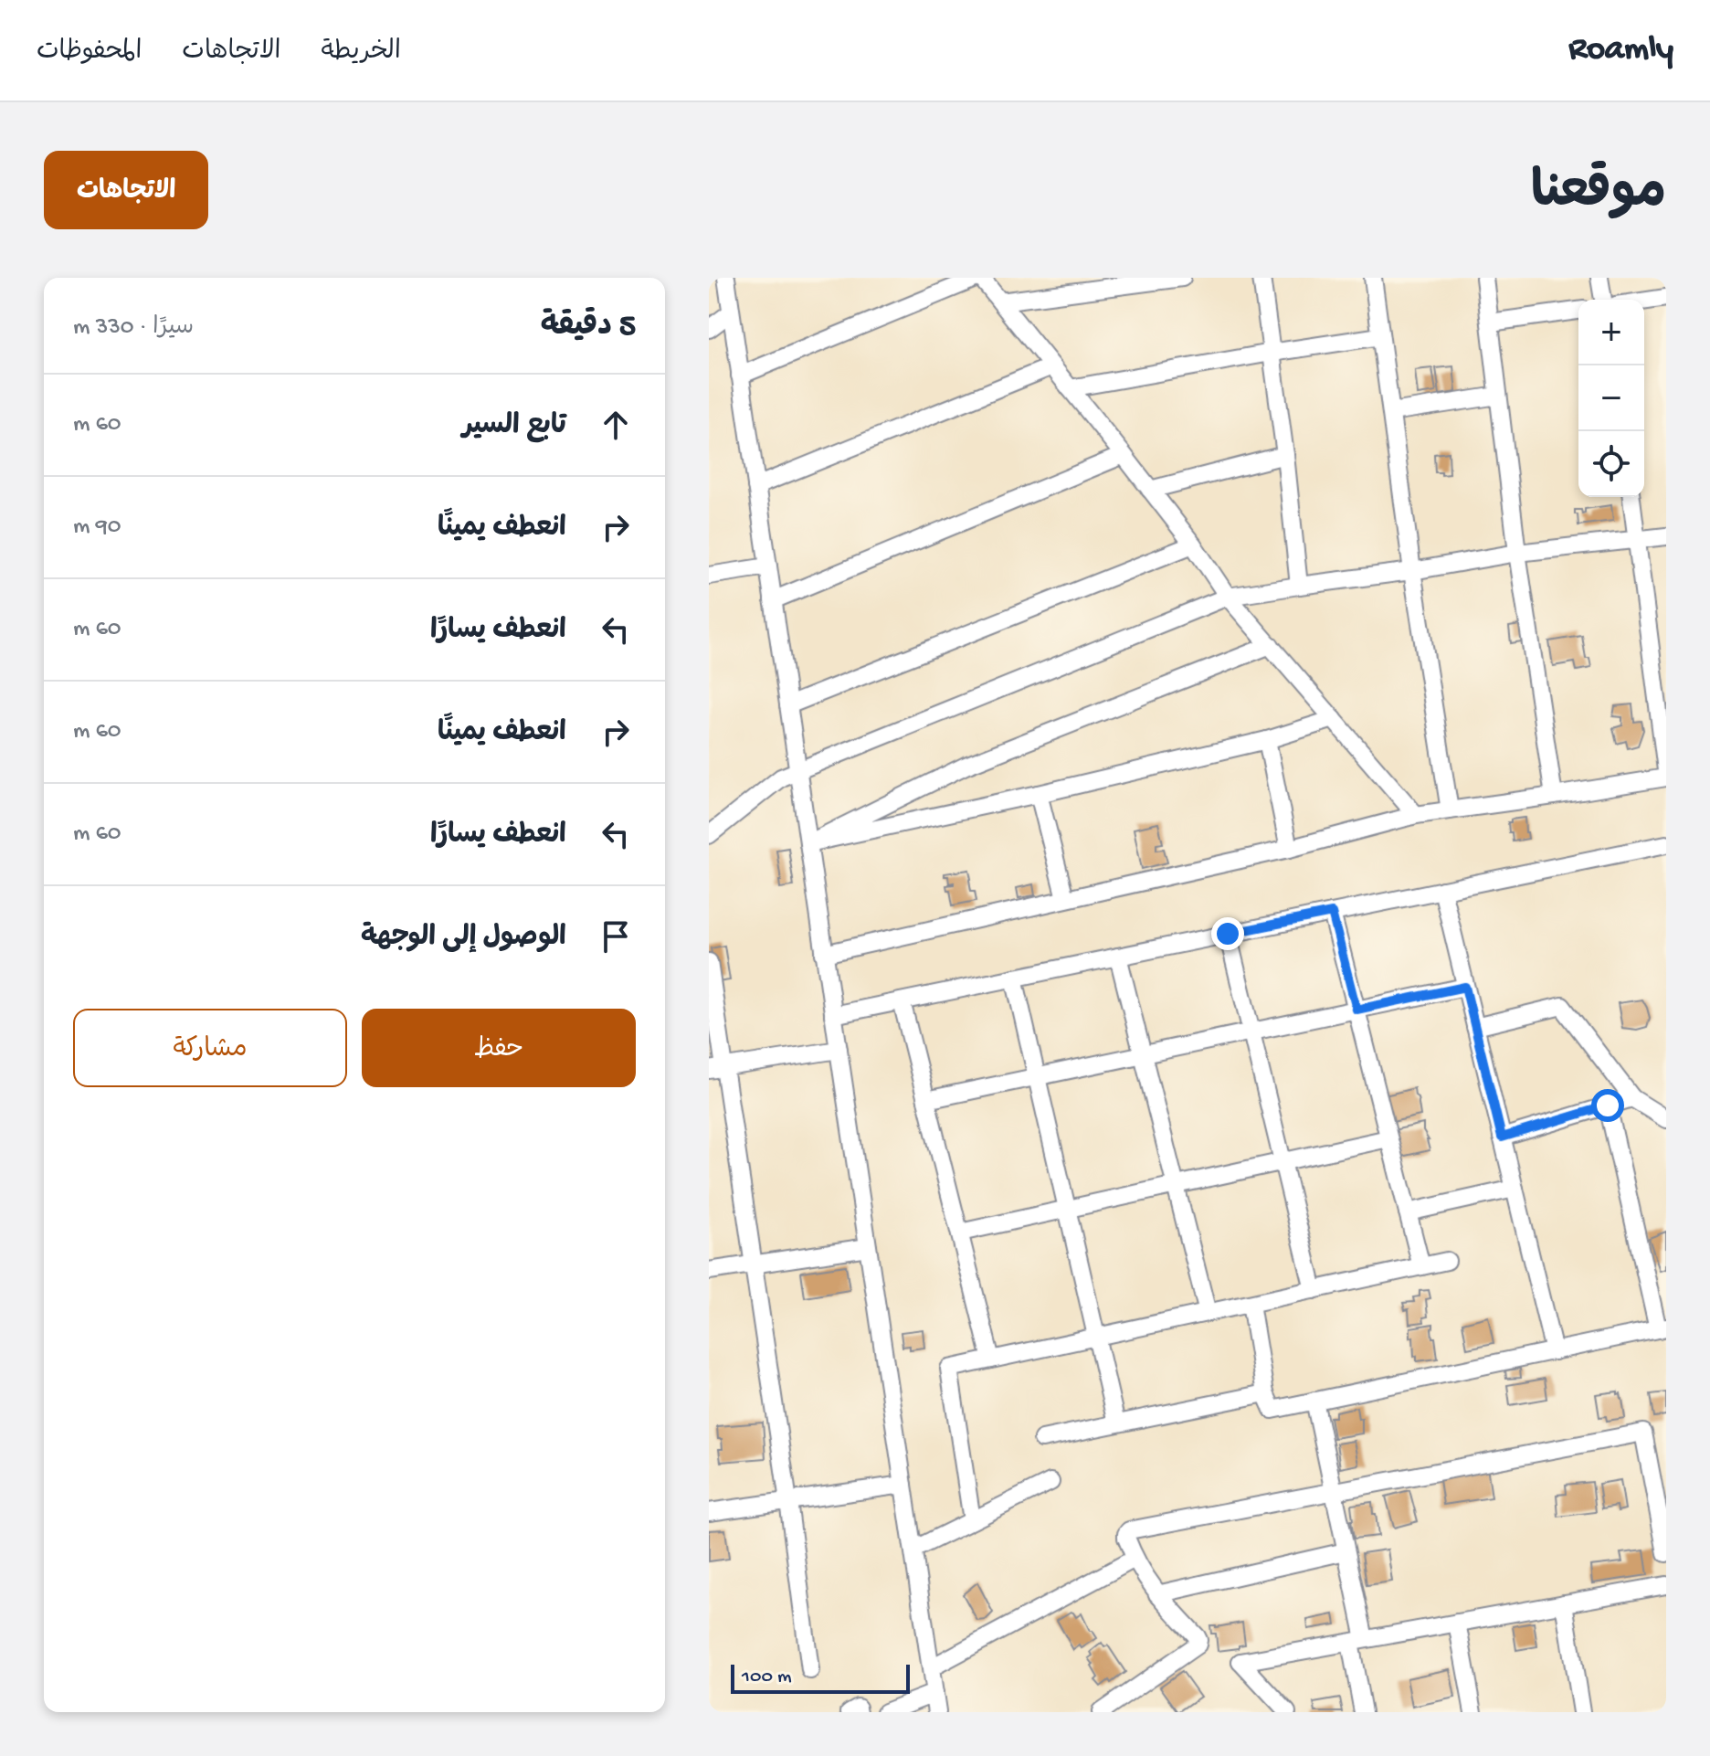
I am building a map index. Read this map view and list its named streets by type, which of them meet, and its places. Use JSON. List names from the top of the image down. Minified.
{"scale_bar":"100 m","page":{"header":"Roamly","nav":["الخريطة","الاتجاهات","المحفوظات"],"title":"موقعنا","buttons":["الاتجاهات",["حفظ","مشاركة"]],"heading":["5 دقيقة","سيرًا · 330 m"],"map_buttons":["+","−"],"list":[["تابع السير","60 m"],["انعطف يمينًا","90 m"],["انعطف يسارًا","60 m"],["انعطف يمينًا","60 m"],["انعطف يسارًا","60 m"],"الوصول إلى الوجهة"],"scale":"100 m"}}
